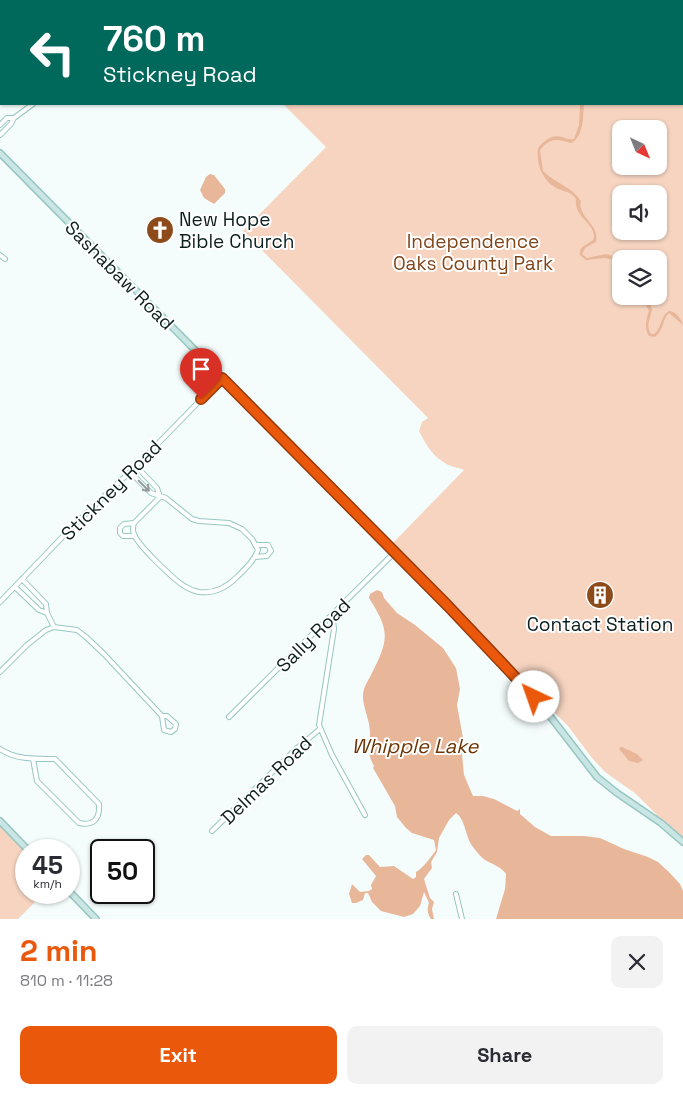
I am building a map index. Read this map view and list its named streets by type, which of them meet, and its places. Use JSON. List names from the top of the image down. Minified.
{"streets":{"main road":["Sashabaw Road"],"street":["Stickney Road","Sally Road","Delmas Road"]},"crossings":[["Sashabaw Road","Stickney Road"],["Sashabaw Road","Sally Road"]],"water":["Whipple Lake"],"parks":["Independence Oaks County Park"],"places":{"church":["New Hope Bible Church"],"building":["Contact Station"]},"north":"bottom right","page":{"turn":["760 m","Stickney Road"],"speed":"45 km/h","limit":"50","heading":["2 min","810 m · 11:28"],"buttons":["Exit","Share"]}}
